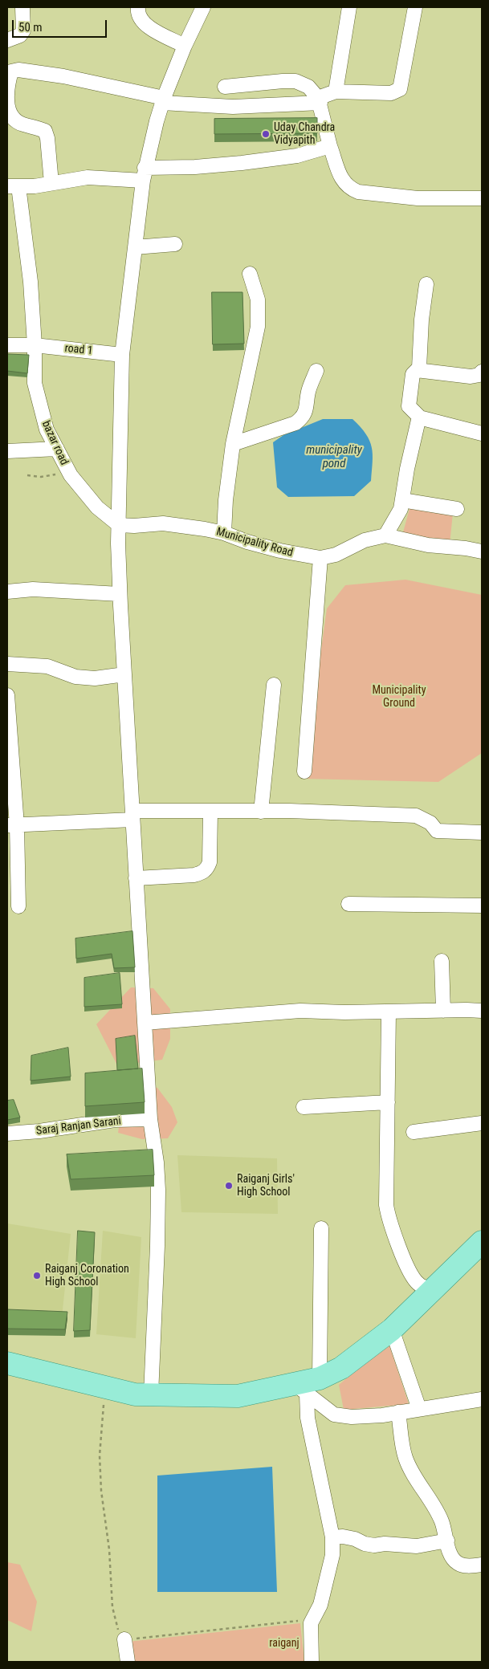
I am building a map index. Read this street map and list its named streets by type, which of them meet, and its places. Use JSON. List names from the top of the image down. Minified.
{"streets":{"street":["road 1","bazar road","Municipality Road","Saraj Ranjan Sarani"]},"crossings":[["road 1","bazar road"],["bazar road","Municipality Road"]],"water":["municipality pond"],"parks":["Municipality Ground","raiganj"],"places":["Uday Chandra Vidyapith","Raiganj Girls' High School","Raiganj Coronation High School"],"scale_bar":"50 m"}
